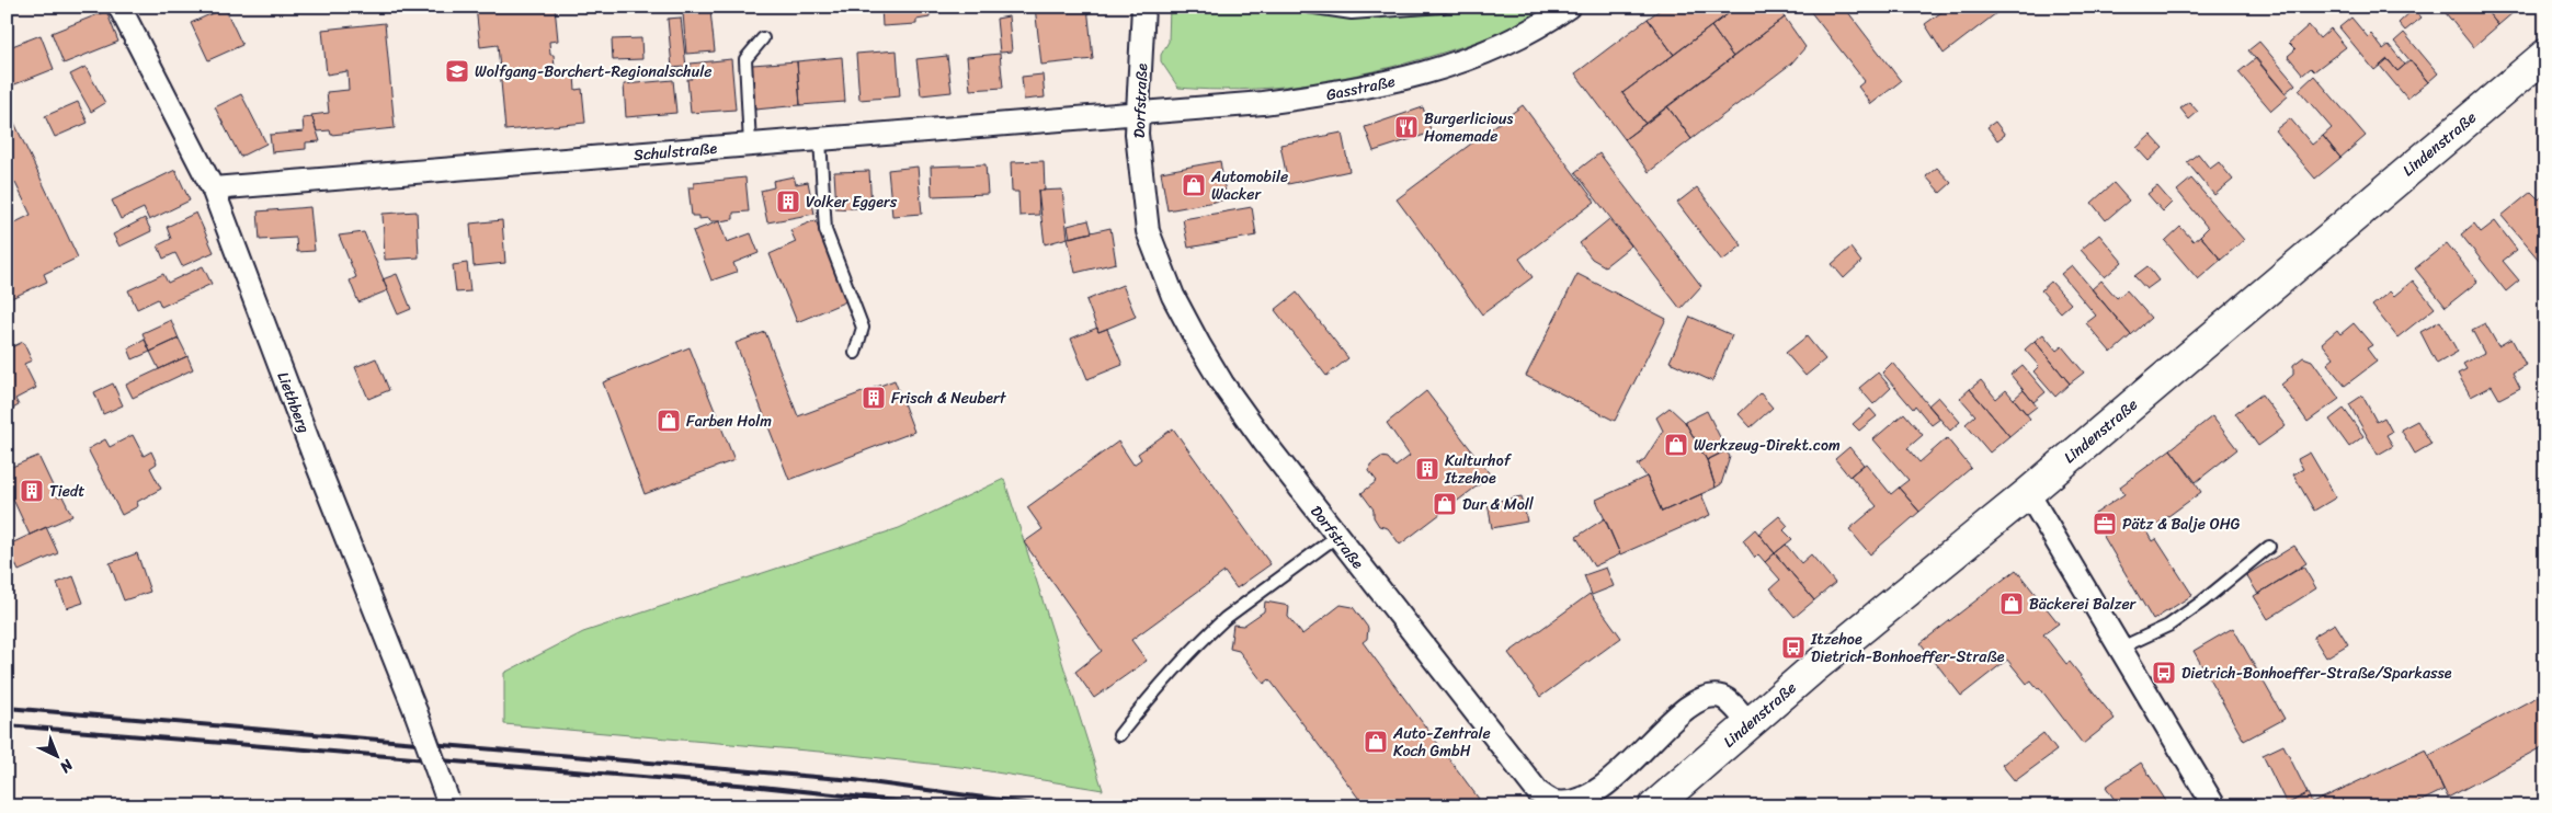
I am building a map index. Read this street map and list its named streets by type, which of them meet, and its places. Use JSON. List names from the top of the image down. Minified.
{"streets":{"main road":["Lindenstraße"],"street":["Gasstraße","Dorfstraße","Schulstraße","Liethberg"]},"crossings":[["Gasstraße","Dorfstraße"],["Gasstraße","Schulstraße"],["Dorfstraße","Lindenstraße"],["Dorfstraße","Schulstraße"],["Schulstraße","Liethberg"]],"places":{"school or university":["Wolfgang-Borchert-Regionalschule"],"restaurant":["Burgerlicious Homemade"],"shop":["Automobile Wacker","Farben Holm","Werkzeug-Direkt.com","Dur & Moll","Bäckerei Balzer","Auto-Zentrale Koch GmbH"],"building":["Volker Eggers","Frisch & Neubert","Kulturhof Itzehoe","Tiedt"],"office":["Pätz & Balje OHG"],"bus stop":["Itzehoe Dietrich-Bonhoeffer-Straße","Dietrich-Bonhoeffer-Straße/Sparkasse"]},"north":"bottom right"}
